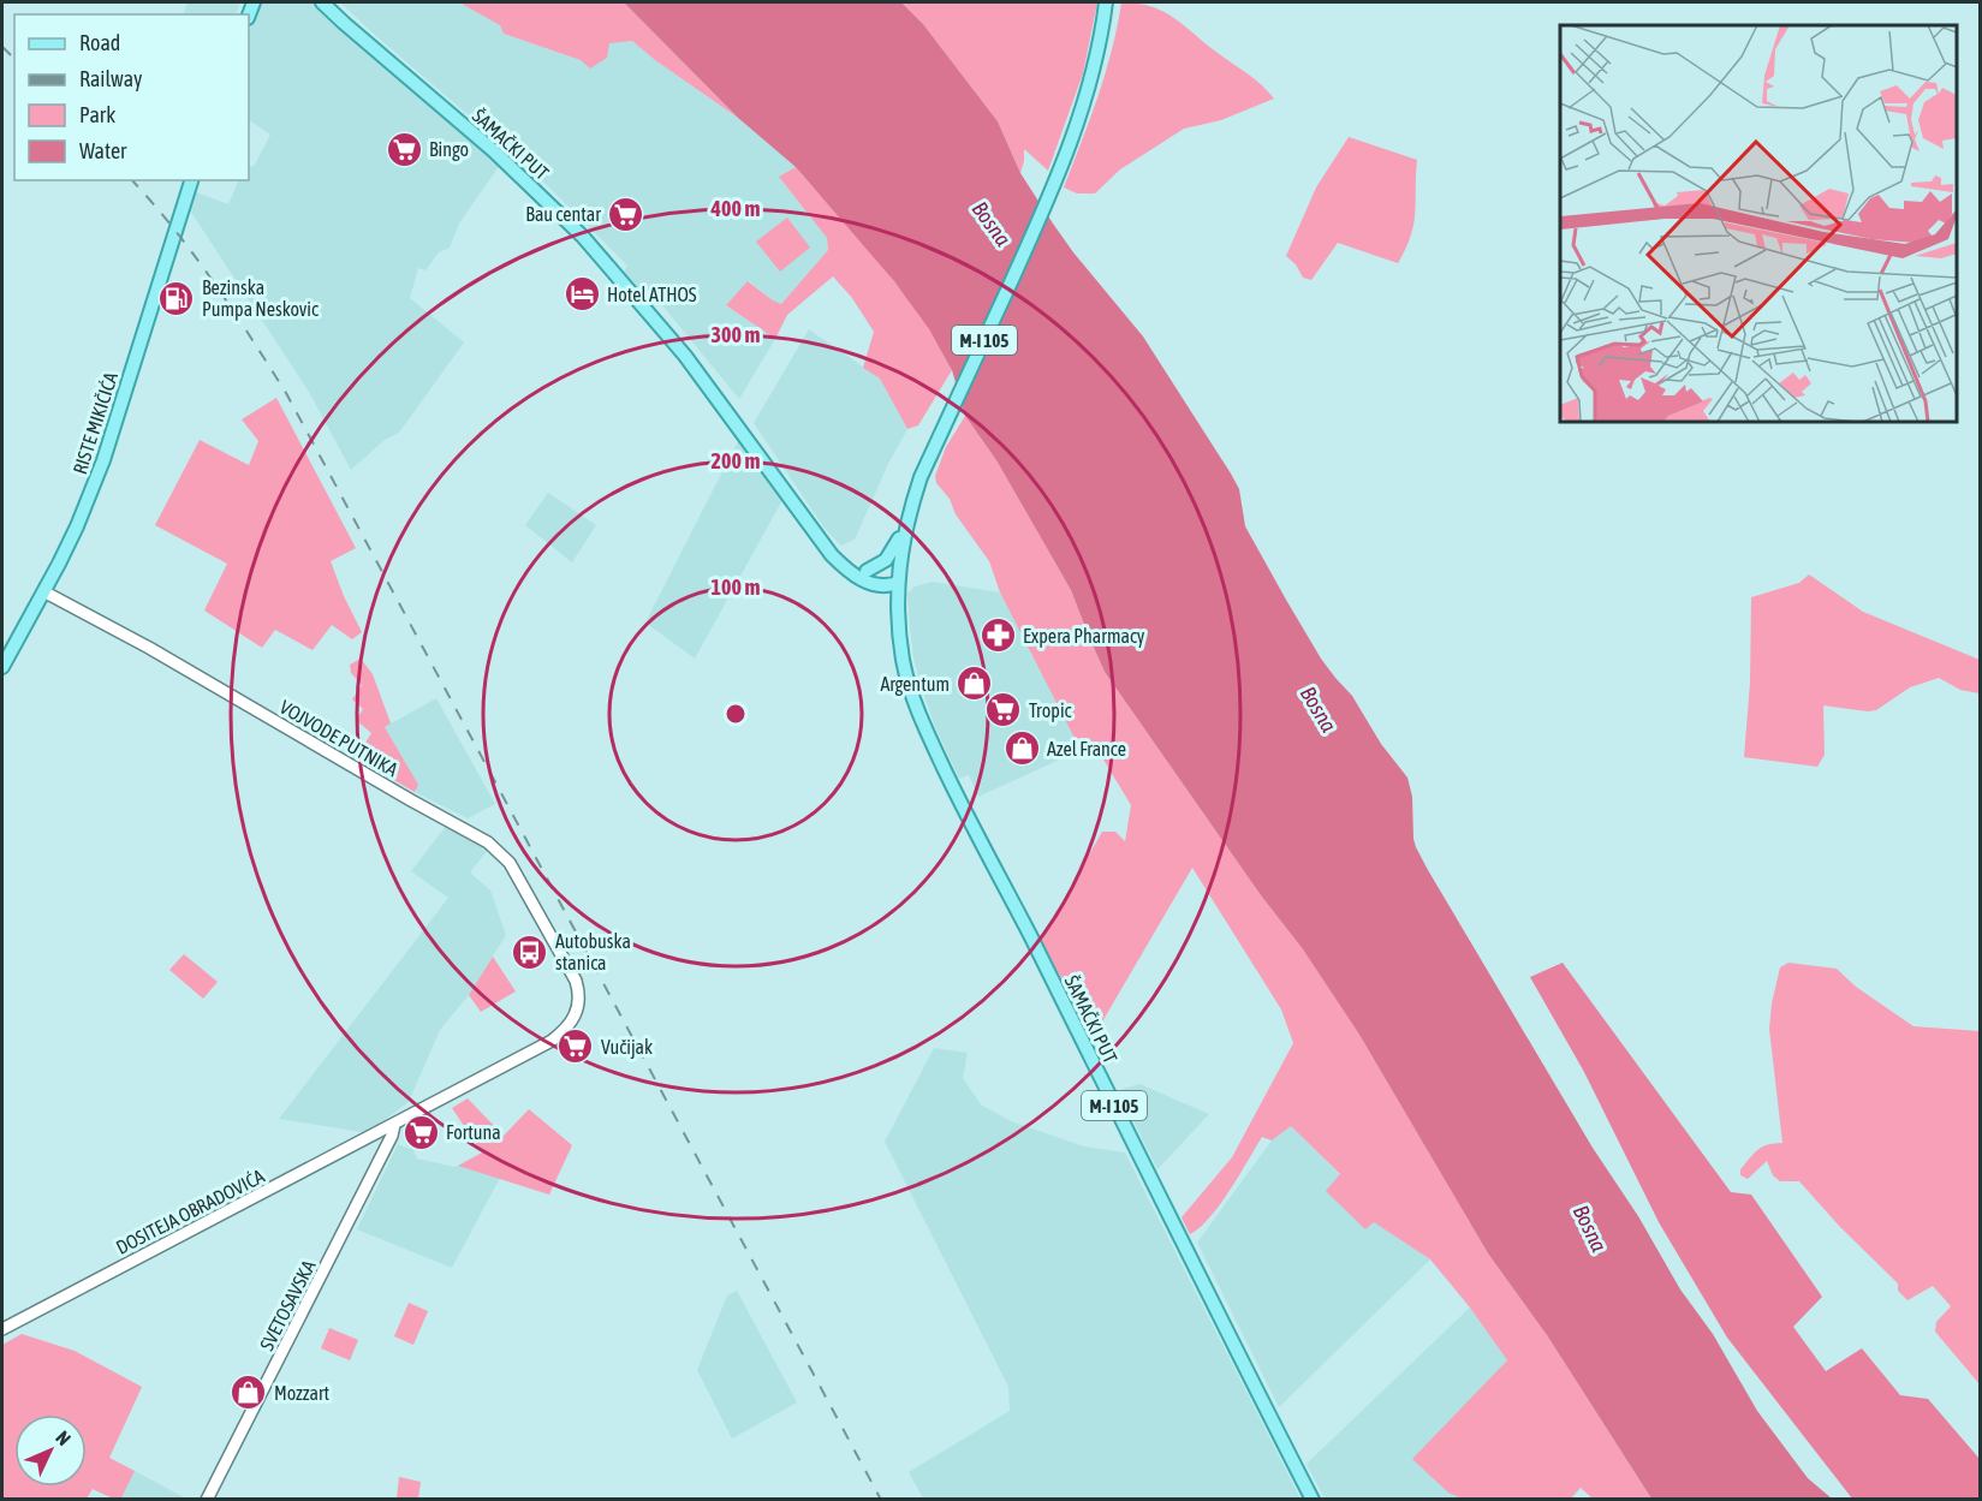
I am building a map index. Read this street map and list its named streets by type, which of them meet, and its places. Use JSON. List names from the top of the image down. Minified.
{"streets":{"main road":["ŠAMAČKI PUT","M-I 105","RISTE MIKIČIĆA"],"street":["VOJVODE PUTNIKA","DOSITEJA OBRADOVIĆA","SVETOSAVSKA"]},"crossings":[["ŠAMAČKI PUT","M-I 105"],["RISTE MIKIČIĆA","VOJVODE PUTNIKA"],["VOJVODE PUTNIKA","DOSITEJA OBRADOVIĆA"],["VOJVODE PUTNIKA","SVETOSAVSKA"],["DOSITEJA OBRADOVIĆA","SVETOSAVSKA"]],"water":["Bosna"],"places":{"supermarket":["Bingo","Bau centar","Tropic","Vučijak","Fortuna"],"hotel":["Hotel ATHOS"],"fuel station":["Bezinska Pumpa Neskovic"],"pharmacy":["Expera Pharmacy"],"shop":["Argentum","Azel France","Mozzart"],"bus stop":["Autobuska stanica"]},"legend":["Road","Railway","Park","Water"],"north":"top right","rings":["400 m","300 m","200 m","100 m"]}
